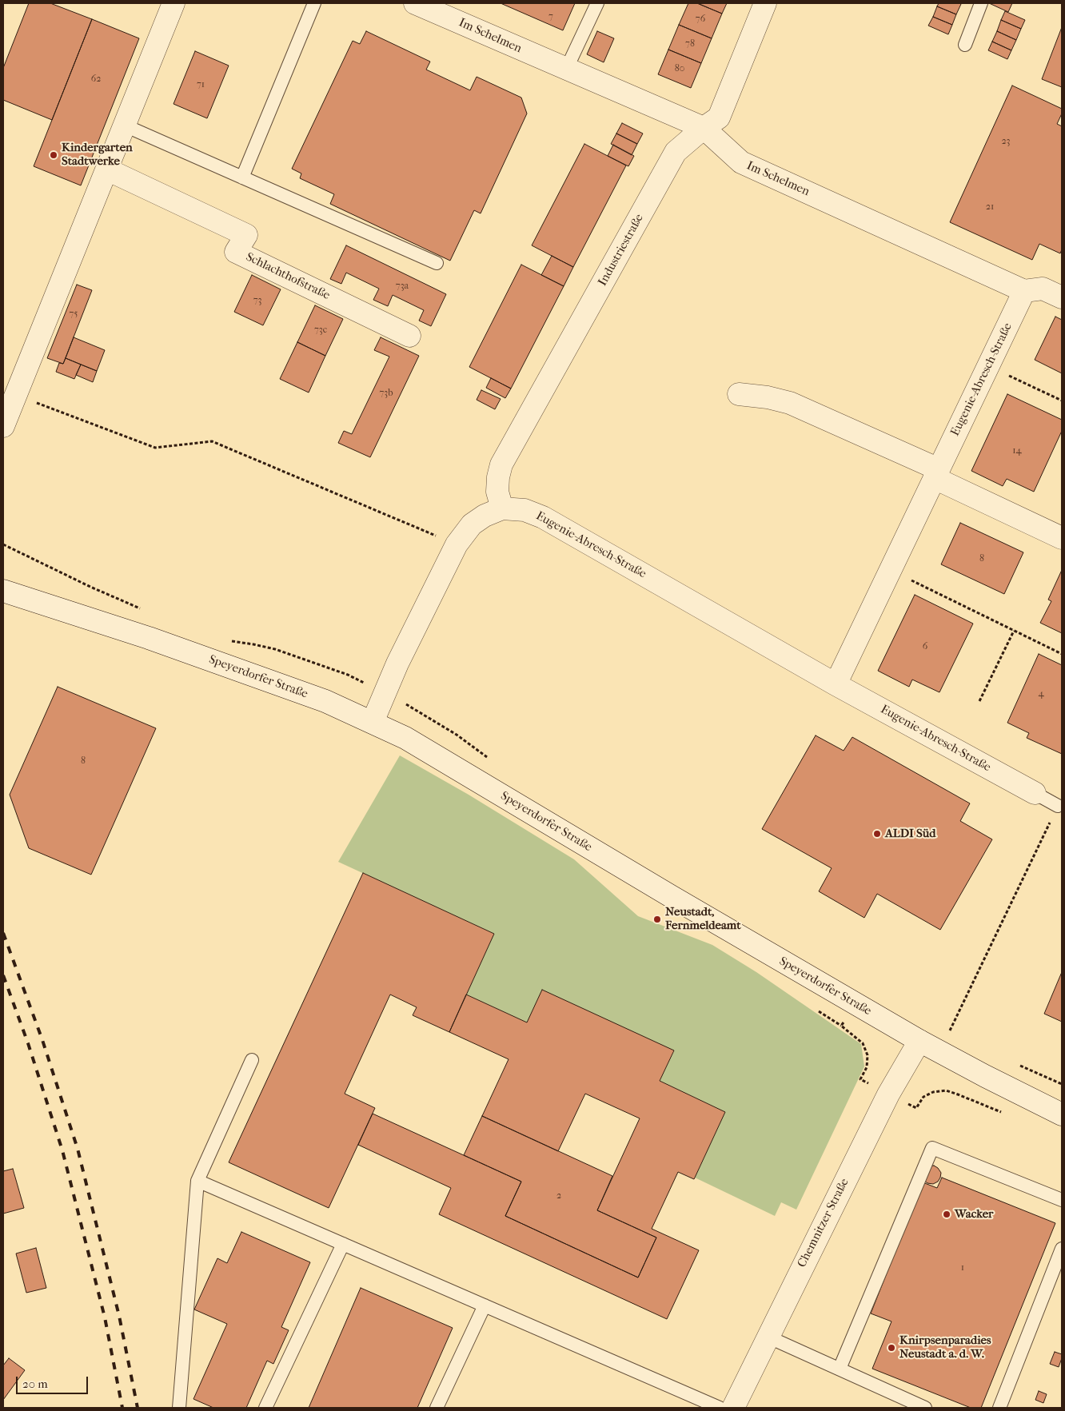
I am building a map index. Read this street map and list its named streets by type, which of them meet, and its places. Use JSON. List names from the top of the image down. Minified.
{"streets":{"street":["Im Schelmen","Industriestraße","Schlachthofstraße","Eugenie-Abresch-Straße","Speyerdorfer Straße","Chemnitzer Straße"]},"crossings":[["Im Schelmen","Industriestraße"],["Im Schelmen","Eugenie-Abresch-Straße"],["Industriestraße","Eugenie-Abresch-Straße"],["Eugenie-Abresch-Straße","Speyerdorfer Straße"],["Speyerdorfer Straße","Chemnitzer Straße"]],"places":["Kindergarten Stadtwerke","ALDI Süd","Neustadt, Fernmeldeamt","Wacker","Knirpsenparadies Neustadt a. d. W."],"house_numbers":["7","76","78","80","62","71","23","21","73a","73","75","73c","73b","14","8","6","4","8","2","1"],"scale_bar":"20 m"}
